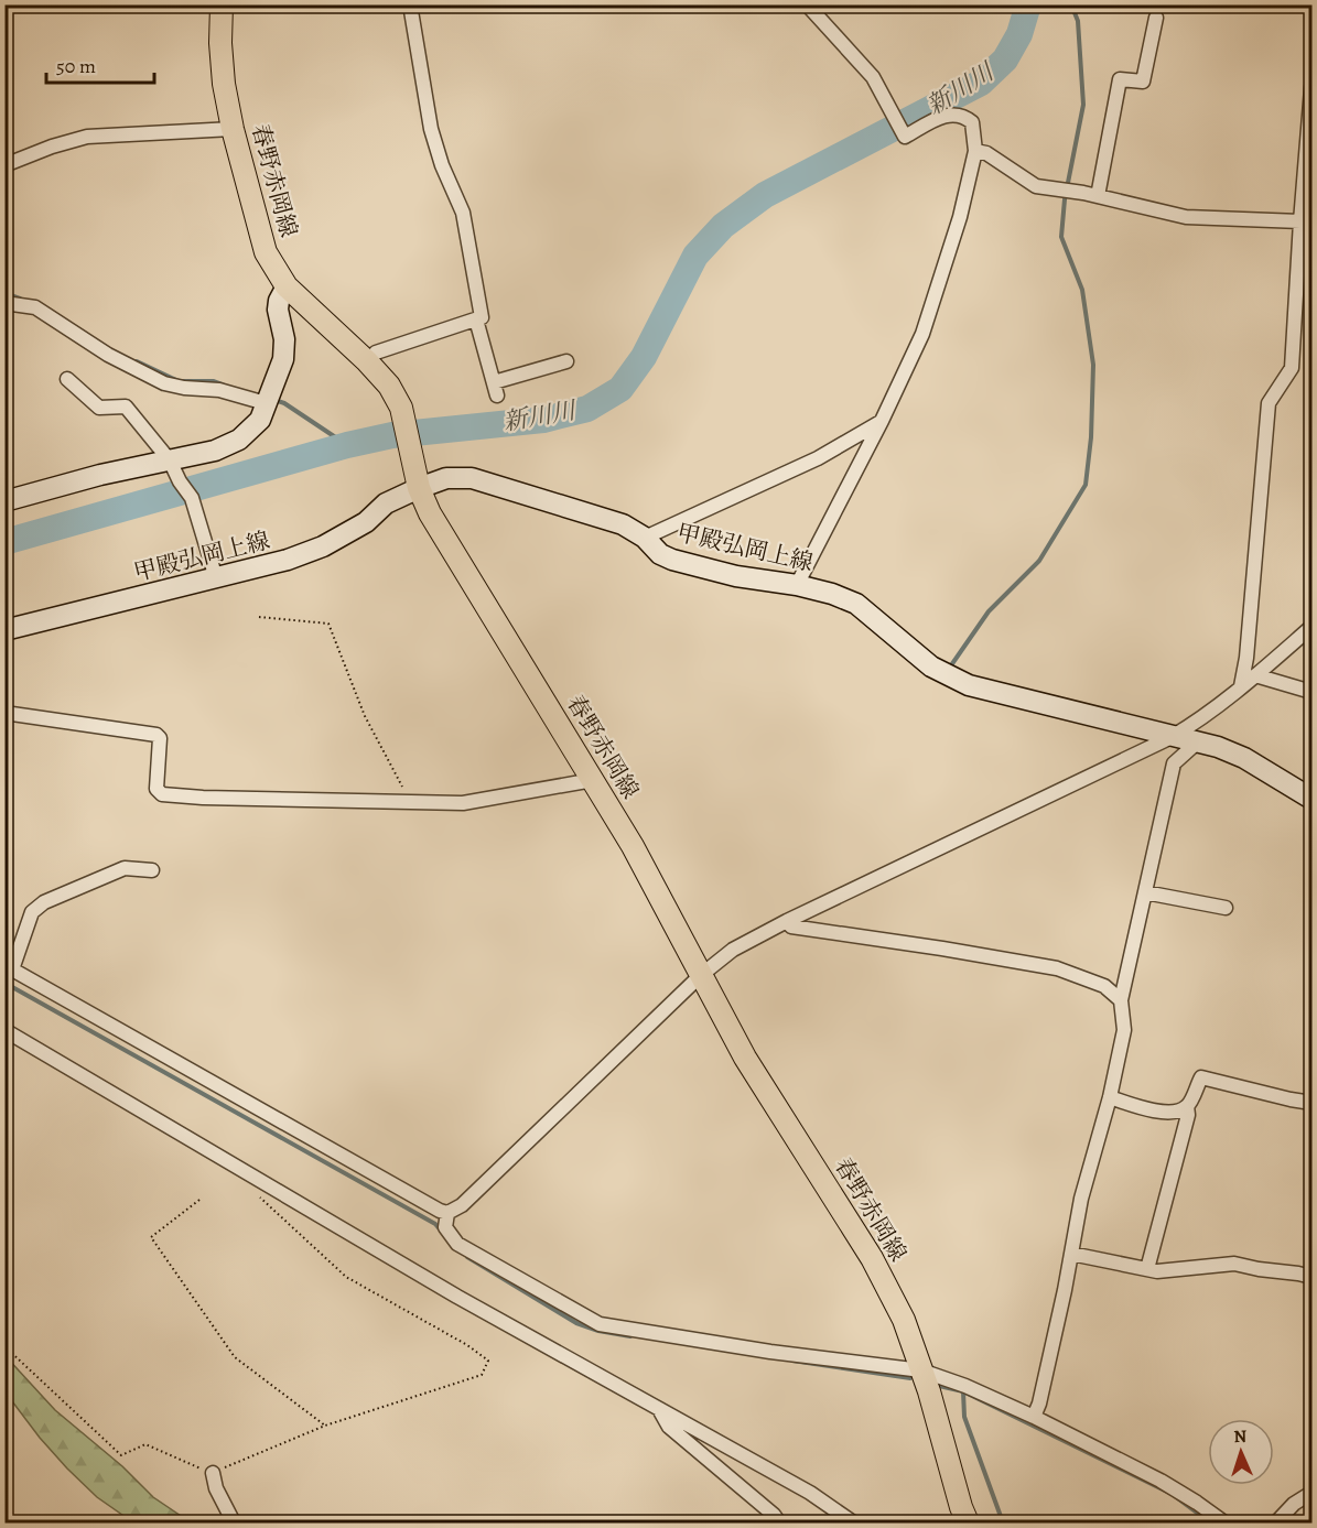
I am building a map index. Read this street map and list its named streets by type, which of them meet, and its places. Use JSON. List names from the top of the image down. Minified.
{"streets":{"main road":["春野赤岡線","甲殿弘岡上線"]},"crossings":[["春野赤岡線","甲殿弘岡上線"]],"water":["新川川"],"scale_bar":"50 m","north":"top"}
